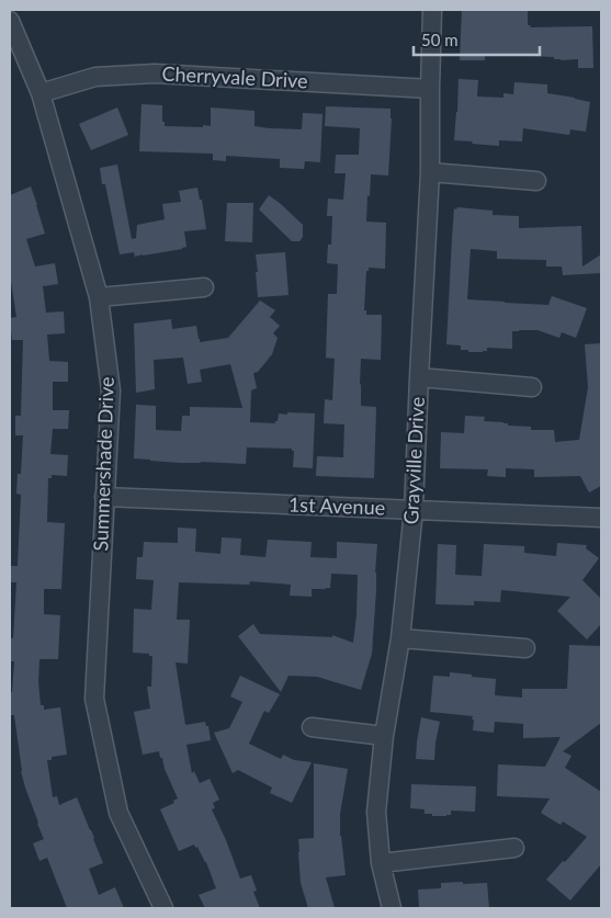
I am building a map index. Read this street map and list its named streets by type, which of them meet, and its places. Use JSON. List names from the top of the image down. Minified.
{"streets":{"street":["Cherryvale Drive","Grayville Drive","Summershade Drive","1st Avenue"]},"crossings":[["Cherryvale Drive","Grayville Drive"],["Cherryvale Drive","Summershade Drive"],["Grayville Drive","1st Avenue"],["Summershade Drive","1st Avenue"]],"scale_bar":"50 m"}
